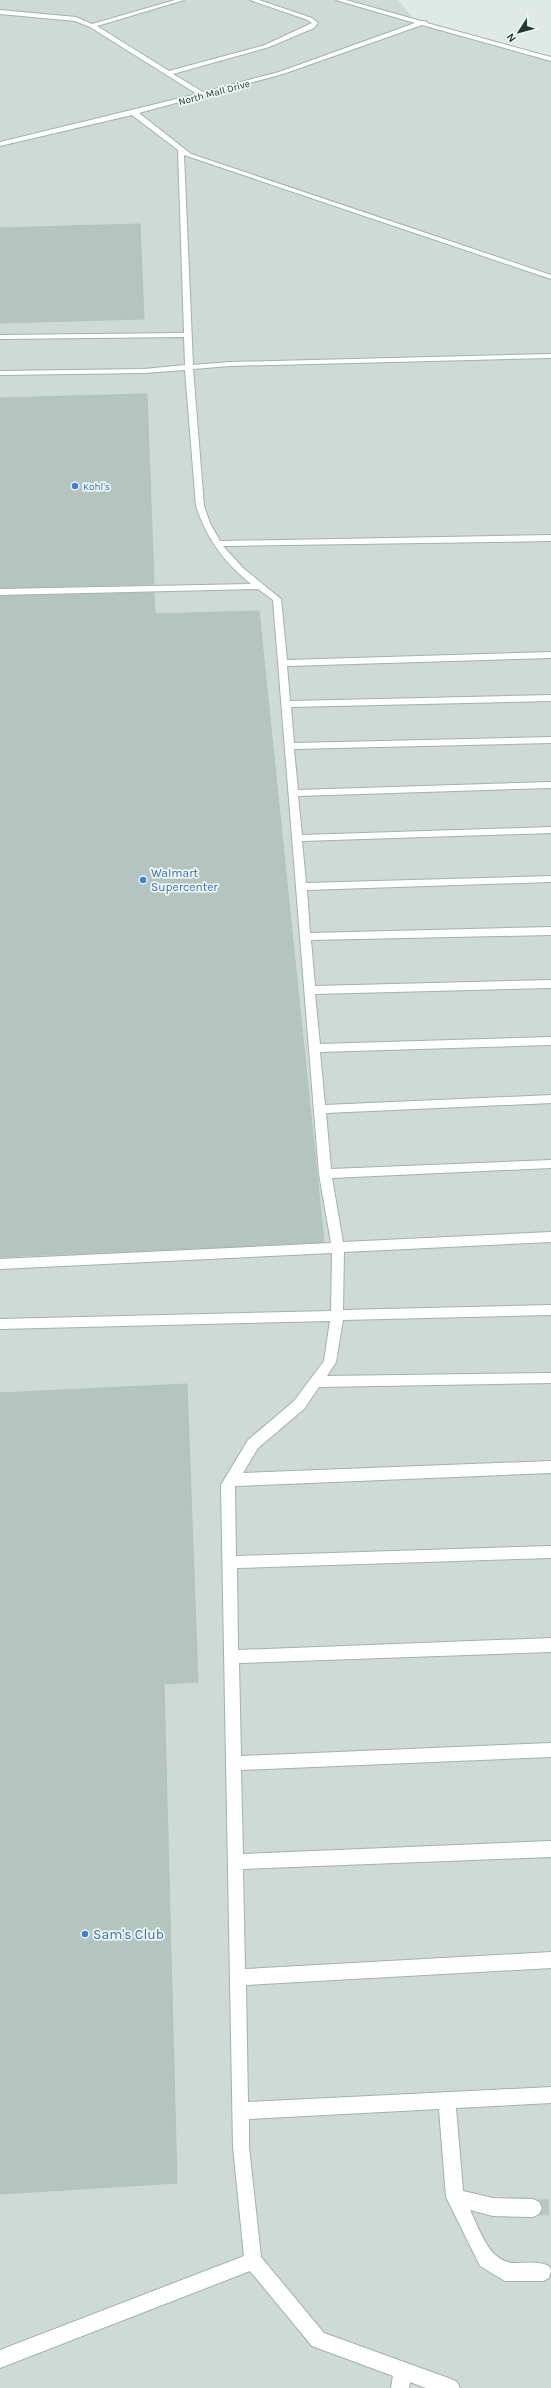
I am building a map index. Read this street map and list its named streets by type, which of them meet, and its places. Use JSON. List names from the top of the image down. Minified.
{"streets":{"street":["North Mall Drive"]},"places":["Kohl's","Walmart Supercenter","Sam's Club"],"north":"bottom left"}
